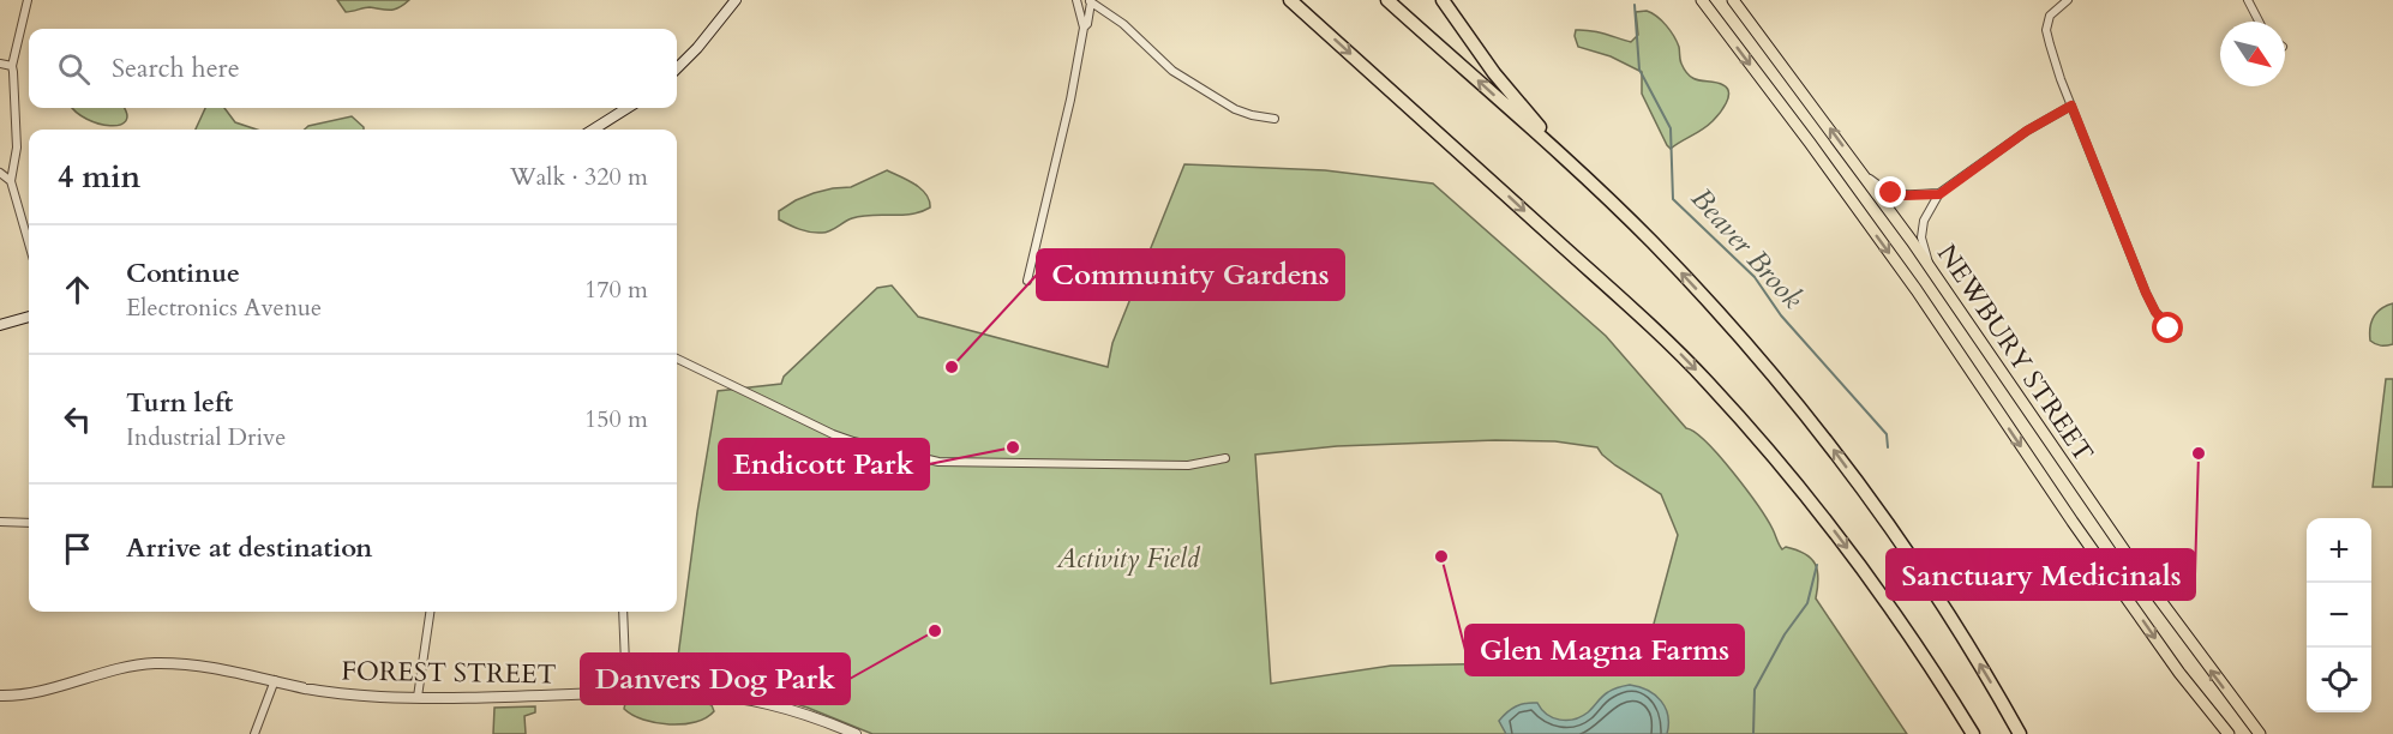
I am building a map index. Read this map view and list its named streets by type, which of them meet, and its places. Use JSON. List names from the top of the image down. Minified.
{"streets":{"main road":["NEWBURY STREET"],"street":["FOREST STREET"]},"water":["Beaver Brook"],"parks":["Activity Field"],"places":["Community Gardens","Endicott Park","Sanctuary Medicinals","Glen Magna Farms","Danvers Dog Park"],"north":"bottom right","page":{"search":"Search here","heading":["4 min","Walk · 320 m"],"list":[["Continue","Electronics Avenue","170 m"],["Turn left","Industrial Drive","150 m"],"Arrive at destination"],"map_buttons":["+","−"]}}
